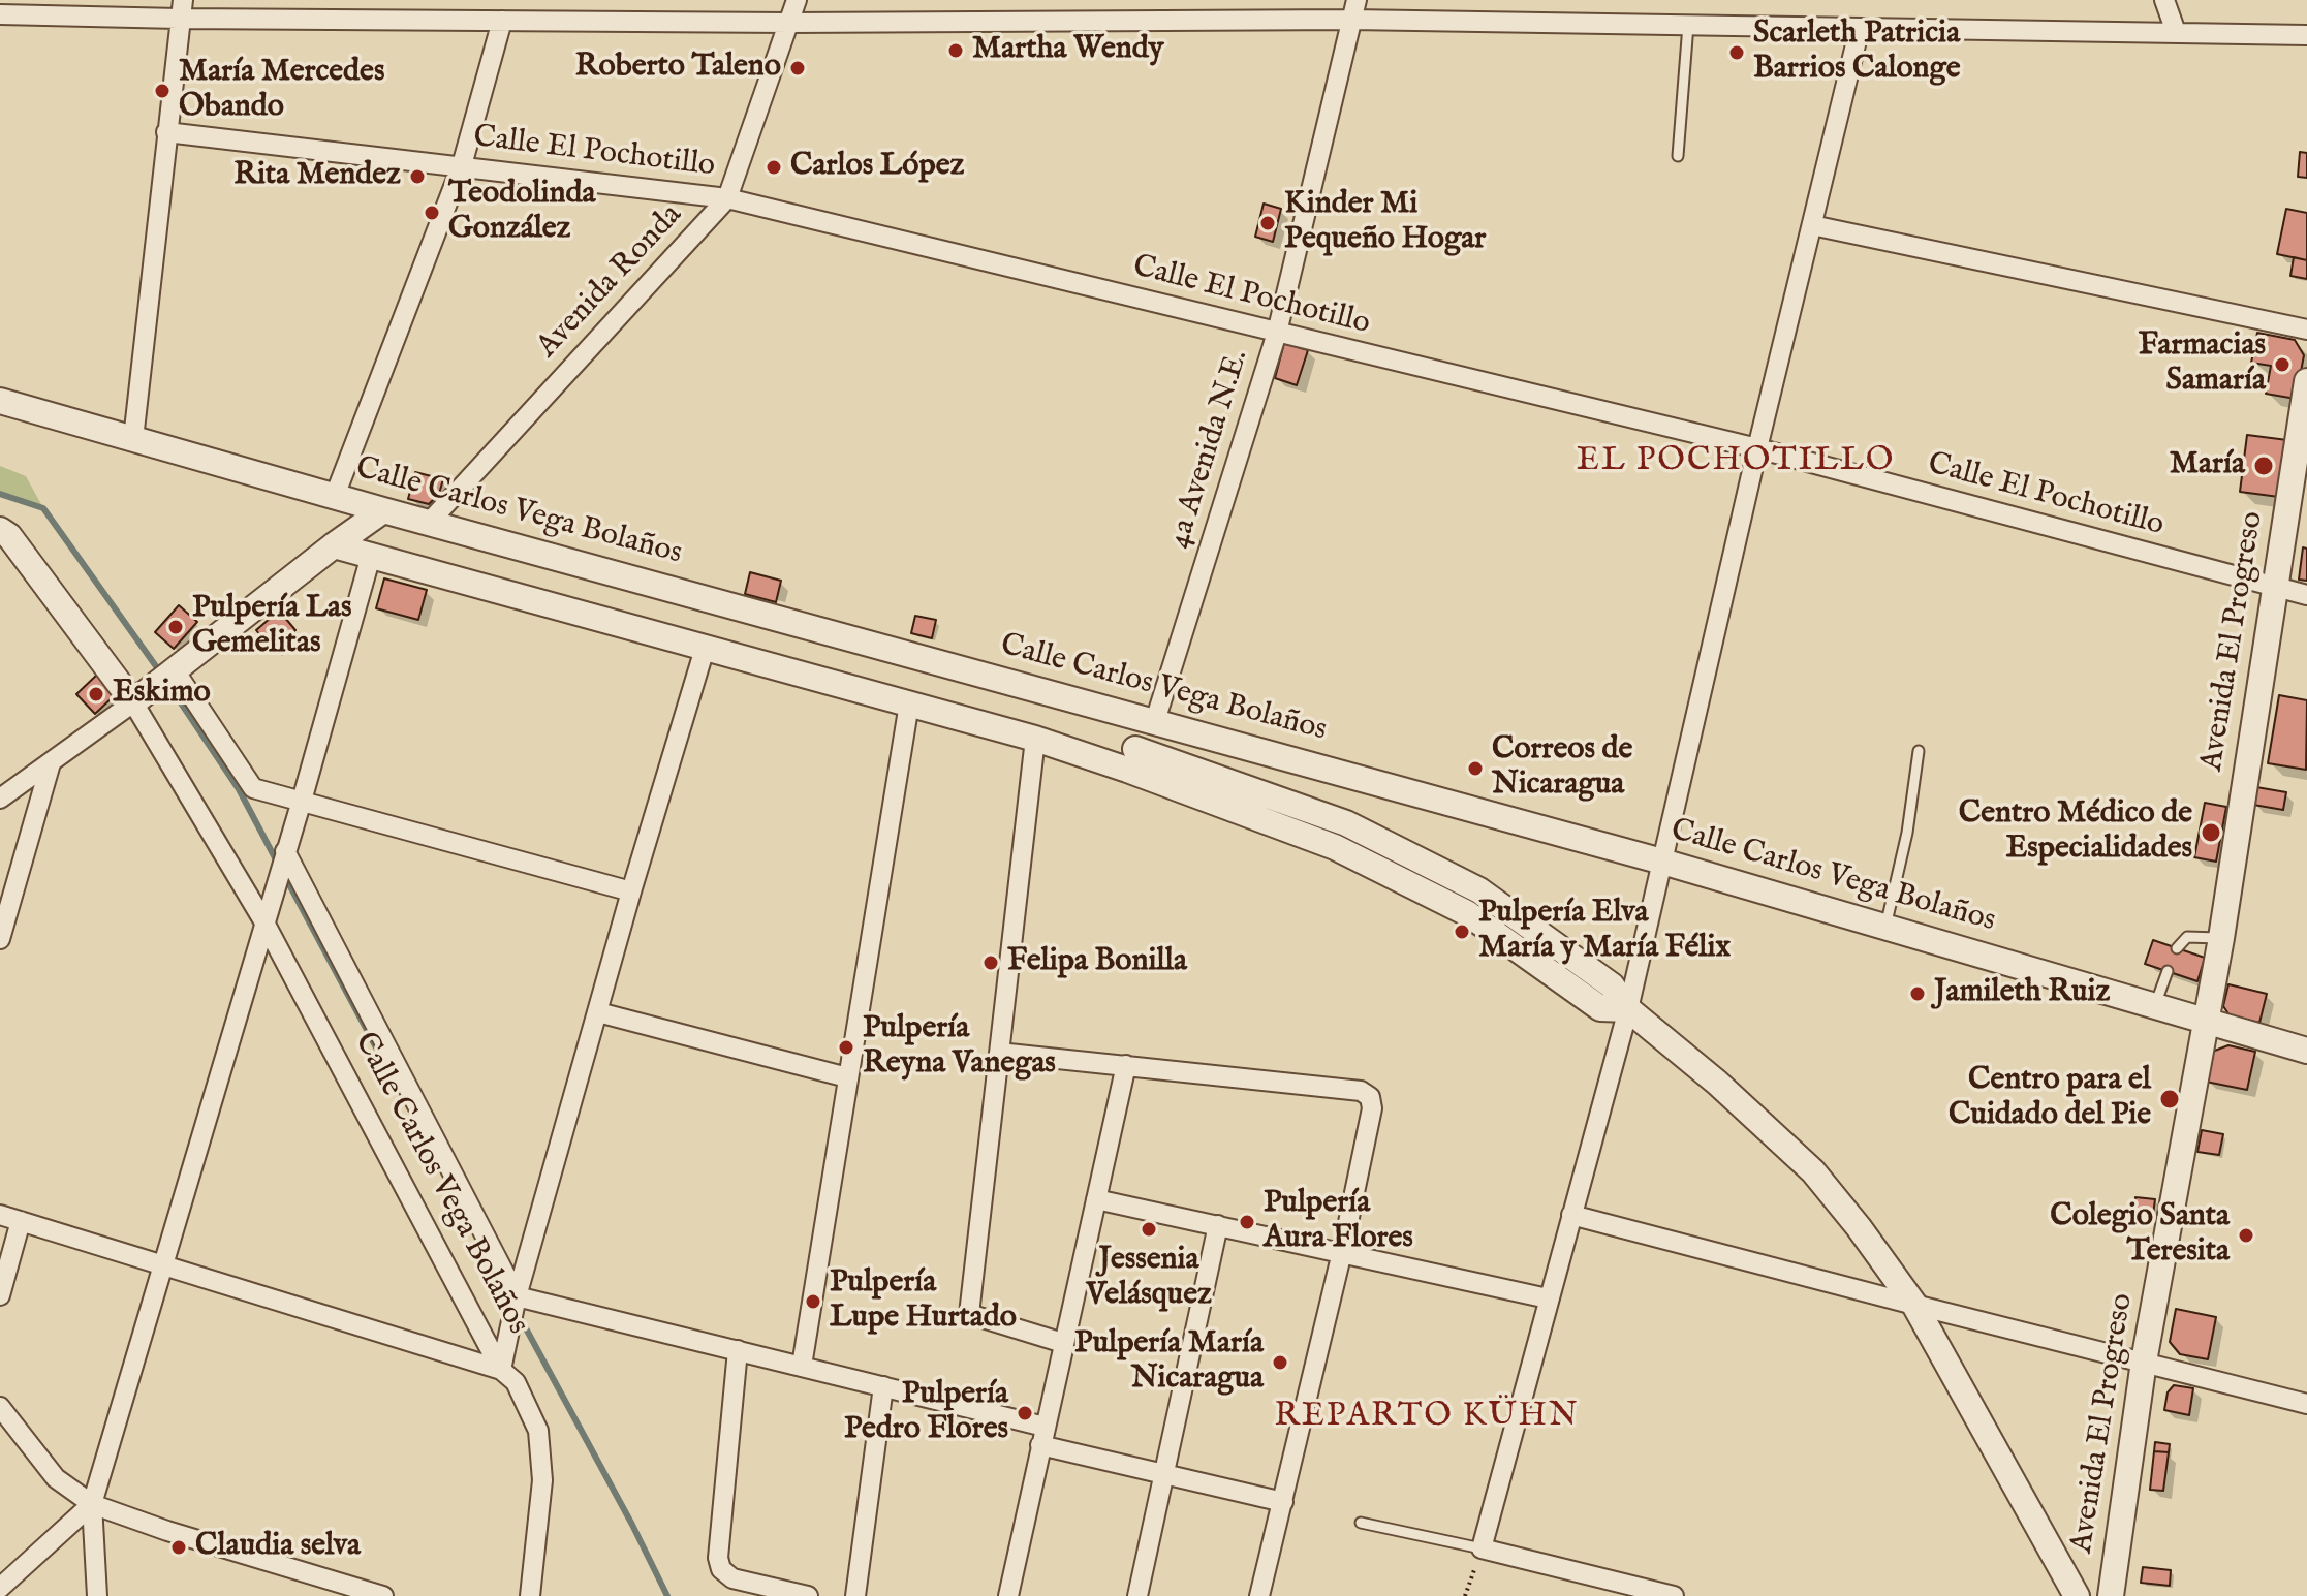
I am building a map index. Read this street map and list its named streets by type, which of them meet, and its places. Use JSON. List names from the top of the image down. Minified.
{"streets":{"street":["Calle El Pochotillo","Avenida Ronda","4a Avenida N.E.","Calle Carlos Vega Bolaños","Avenida El Progreso"]},"crossings":[["Calle El Pochotillo","Avenida Ronda"],["Calle El Pochotillo","4a Avenida N.E."],["Calle El Pochotillo","Avenida El Progreso"],["Avenida Ronda","Calle Carlos Vega Bolaños"],["4a Avenida N.E.","Calle Carlos Vega Bolaños"],["Calle Carlos Vega Bolaños","Avenida El Progreso"]],"districts":["EL POCHOTILLO","REPARTO KÜHN"],"places":["Martha Wendy","Scarleth Patricia Barrios Calonge","Roberto Taleno","María Mercedes Obando","Carlos López","Rita Mendez","Teodolinda González","Kinder Mi Pequeño Hogar","Farmacias Samaría","María","Pulpería Las Gemelitas","Eskimo","Correos de Nicaragua","Centro Médico de Especialidades","Pulpería Elva María y María Félix","Felipa Bonilla","Jamileth Ruiz","Pulpería Reyna Vanegas","Centro para el Cuidado del Pie","Pulpería Aura Flores","Jessenia Velásquez","Colegio Santa Teresita","Pulpería Lupe Hurtado","Pulpería María Nicaragua","Pulpería Pedro Flores","Claudia selva"]}
